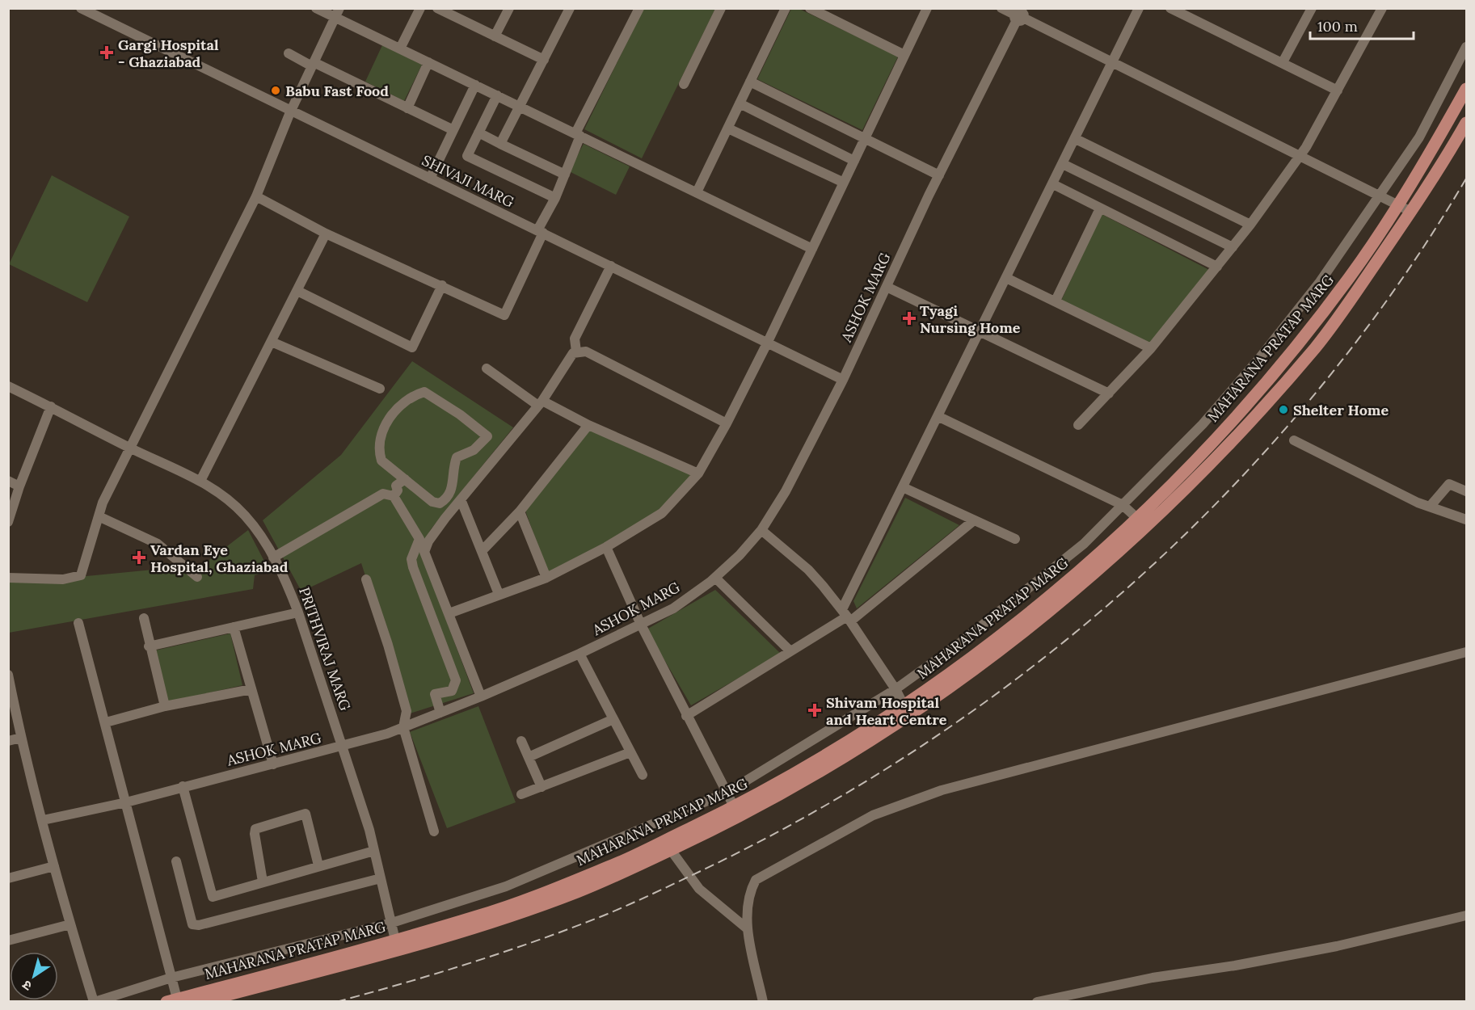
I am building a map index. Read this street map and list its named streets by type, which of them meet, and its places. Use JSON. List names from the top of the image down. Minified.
{"streets":{"main road":["MAHARANA PRATAP MARG"],"street":["SHIVAJI MARG","ASHOK MARG","PRITHVIRAJ MARG"]},"crossings":[["SHIVAJI MARG","ASHOK MARG"],["ASHOK MARG","PRITHVIRAJ MARG"],["MAHARANA PRATAP MARG","PRITHVIRAJ MARG"]],"places":{"health":["Gargi Hospital - Ghaziabad","Tyagi Nursing Home","Vardan Eye Hospital, Ghaziabad","Shivam Hospital and Heart Centre"],"other":["Babu Fast Food","Shelter Home"]},"scale_bar":"100 m","north":"bottom left"}
